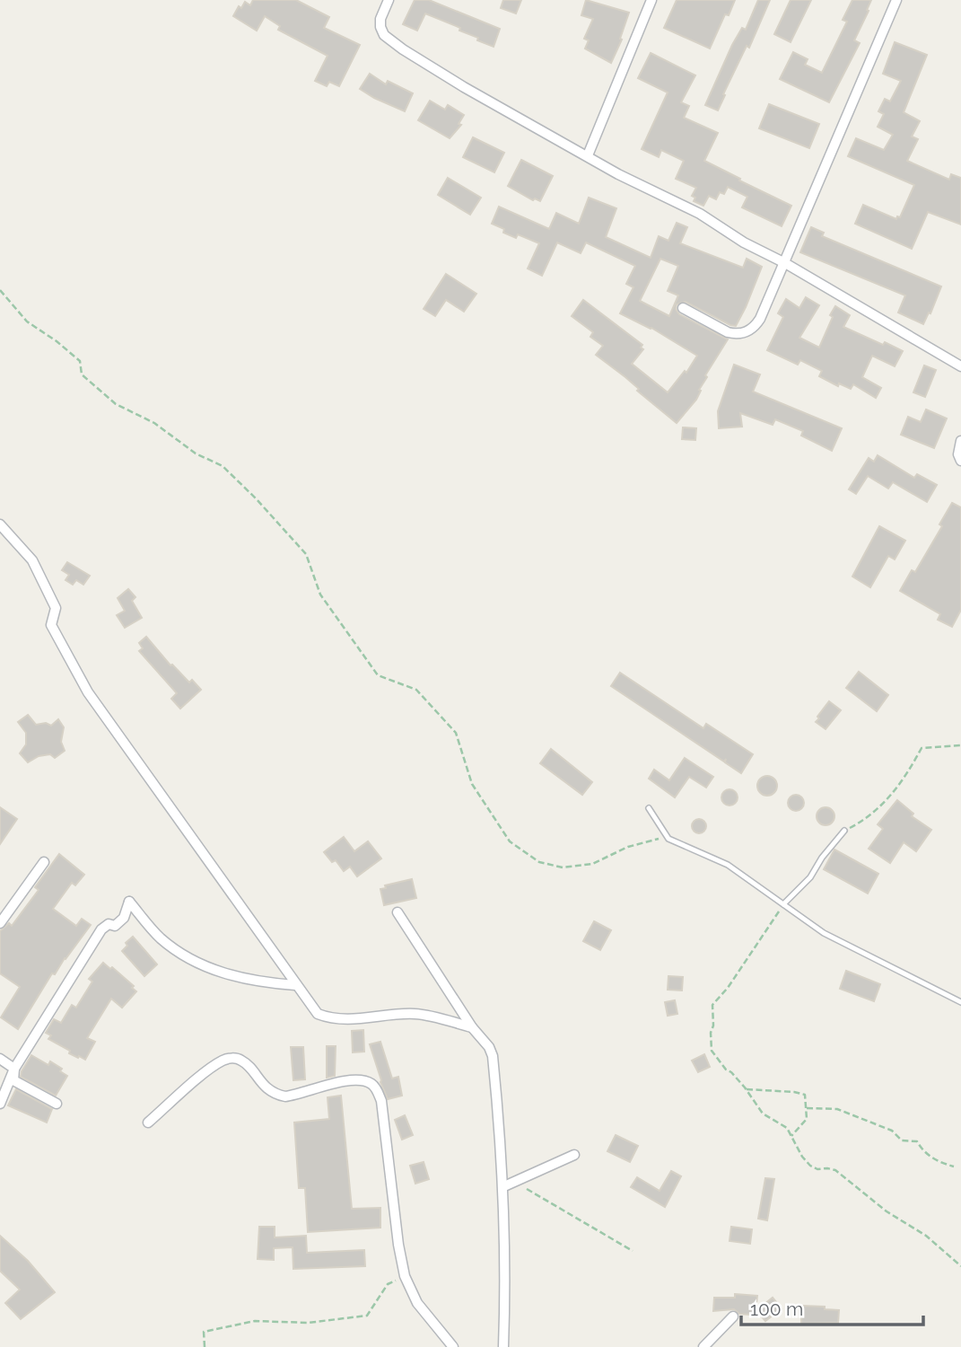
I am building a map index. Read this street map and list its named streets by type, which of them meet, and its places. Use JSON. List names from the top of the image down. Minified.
{"scale_bar":"100 m"}
